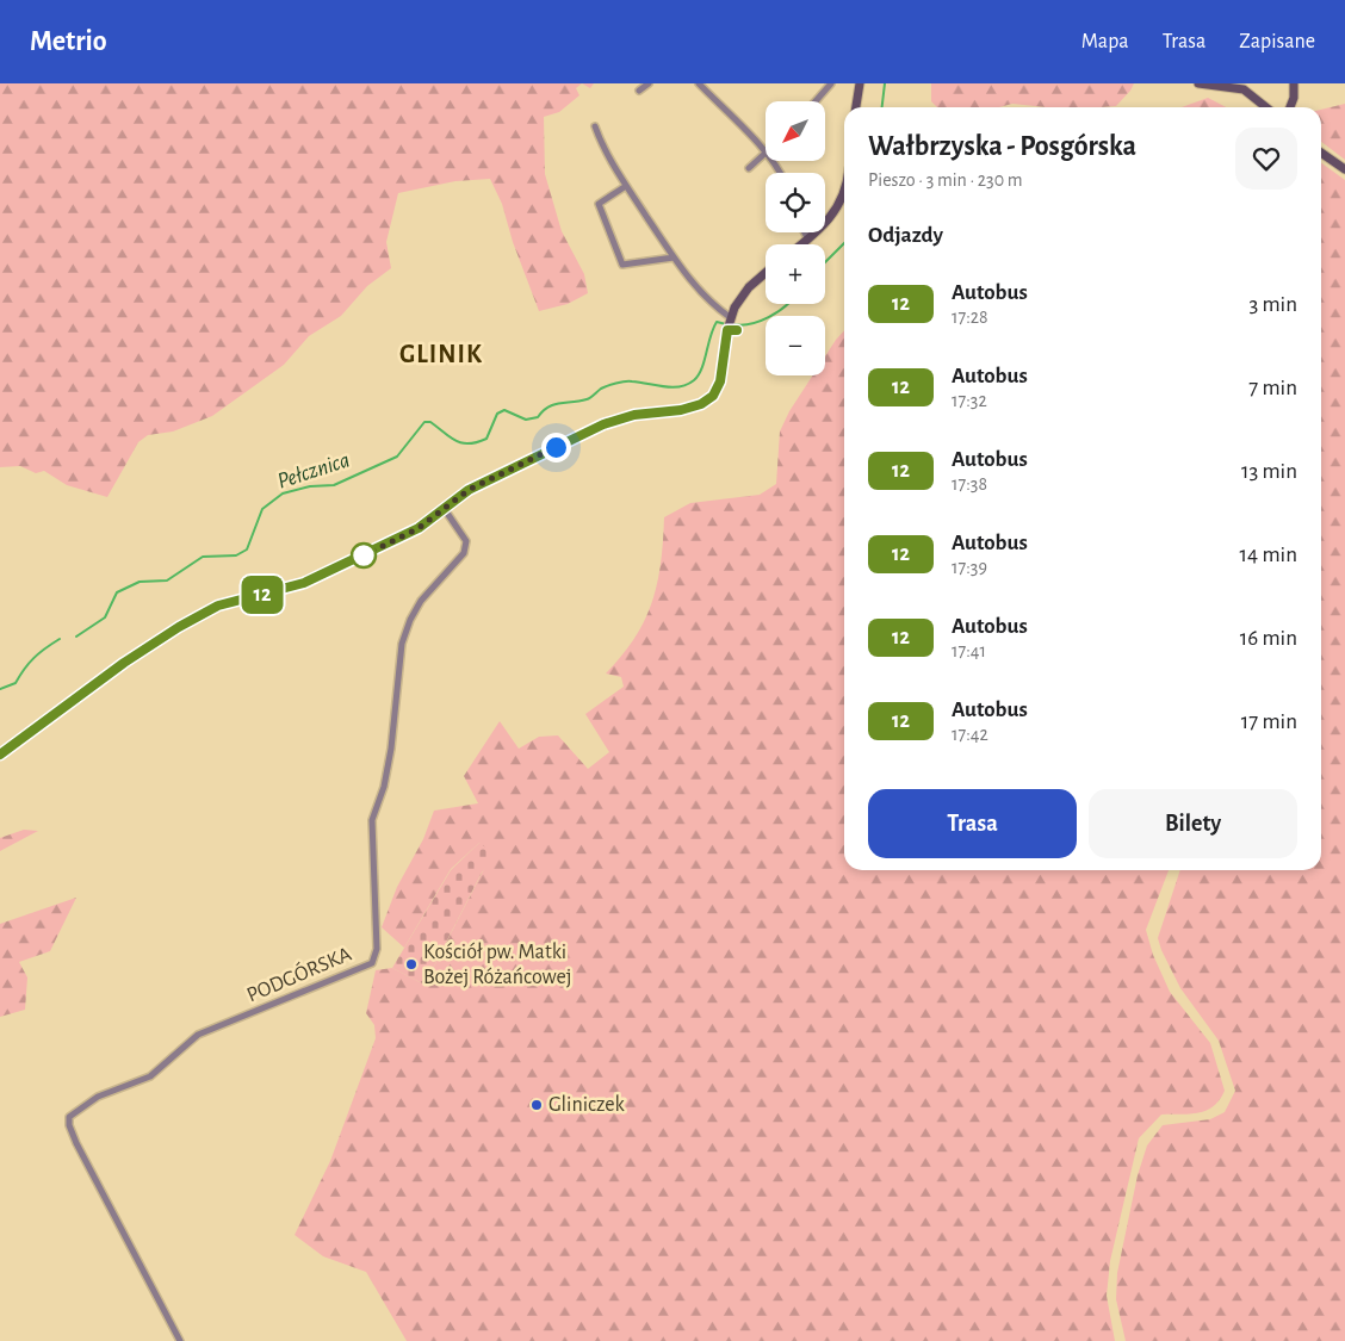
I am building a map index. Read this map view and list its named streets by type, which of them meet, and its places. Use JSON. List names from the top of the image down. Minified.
{"streets":{"street":["PODGÓRSKA"]},"districts":["GLINIK"],"water":["Pełcznica"],"places":["Kościół pw. Matki Bożej Różańcowej","Gliniczek"],"lines":["bus line 12"],"north":"bottom left","page":{"header":"Metrio","nav":["Mapa","Trasa","Zapisane"],"on_map":"12","map_buttons":["+","−"],"heading":[["Wałbrzyska - Posgórska","Pieszo · 3 min · 230 m"],"Odjazdy"],"list":[{"mark":"12","name":"Autobus","note":"17:28","value":"3 min"},{"mark":"12","name":"Autobus","note":"17:32","value":"7 min"},{"mark":"12","name":"Autobus","note":"17:38","value":"13 min"},{"mark":"12","name":"Autobus","note":"17:39","value":"14 min"},{"mark":"12","name":"Autobus","note":"17:41","value":"16 min"},{"mark":"12","name":"Autobus","note":"17:42","value":"17 min"}],"buttons":["Trasa","Bilety"]}}
